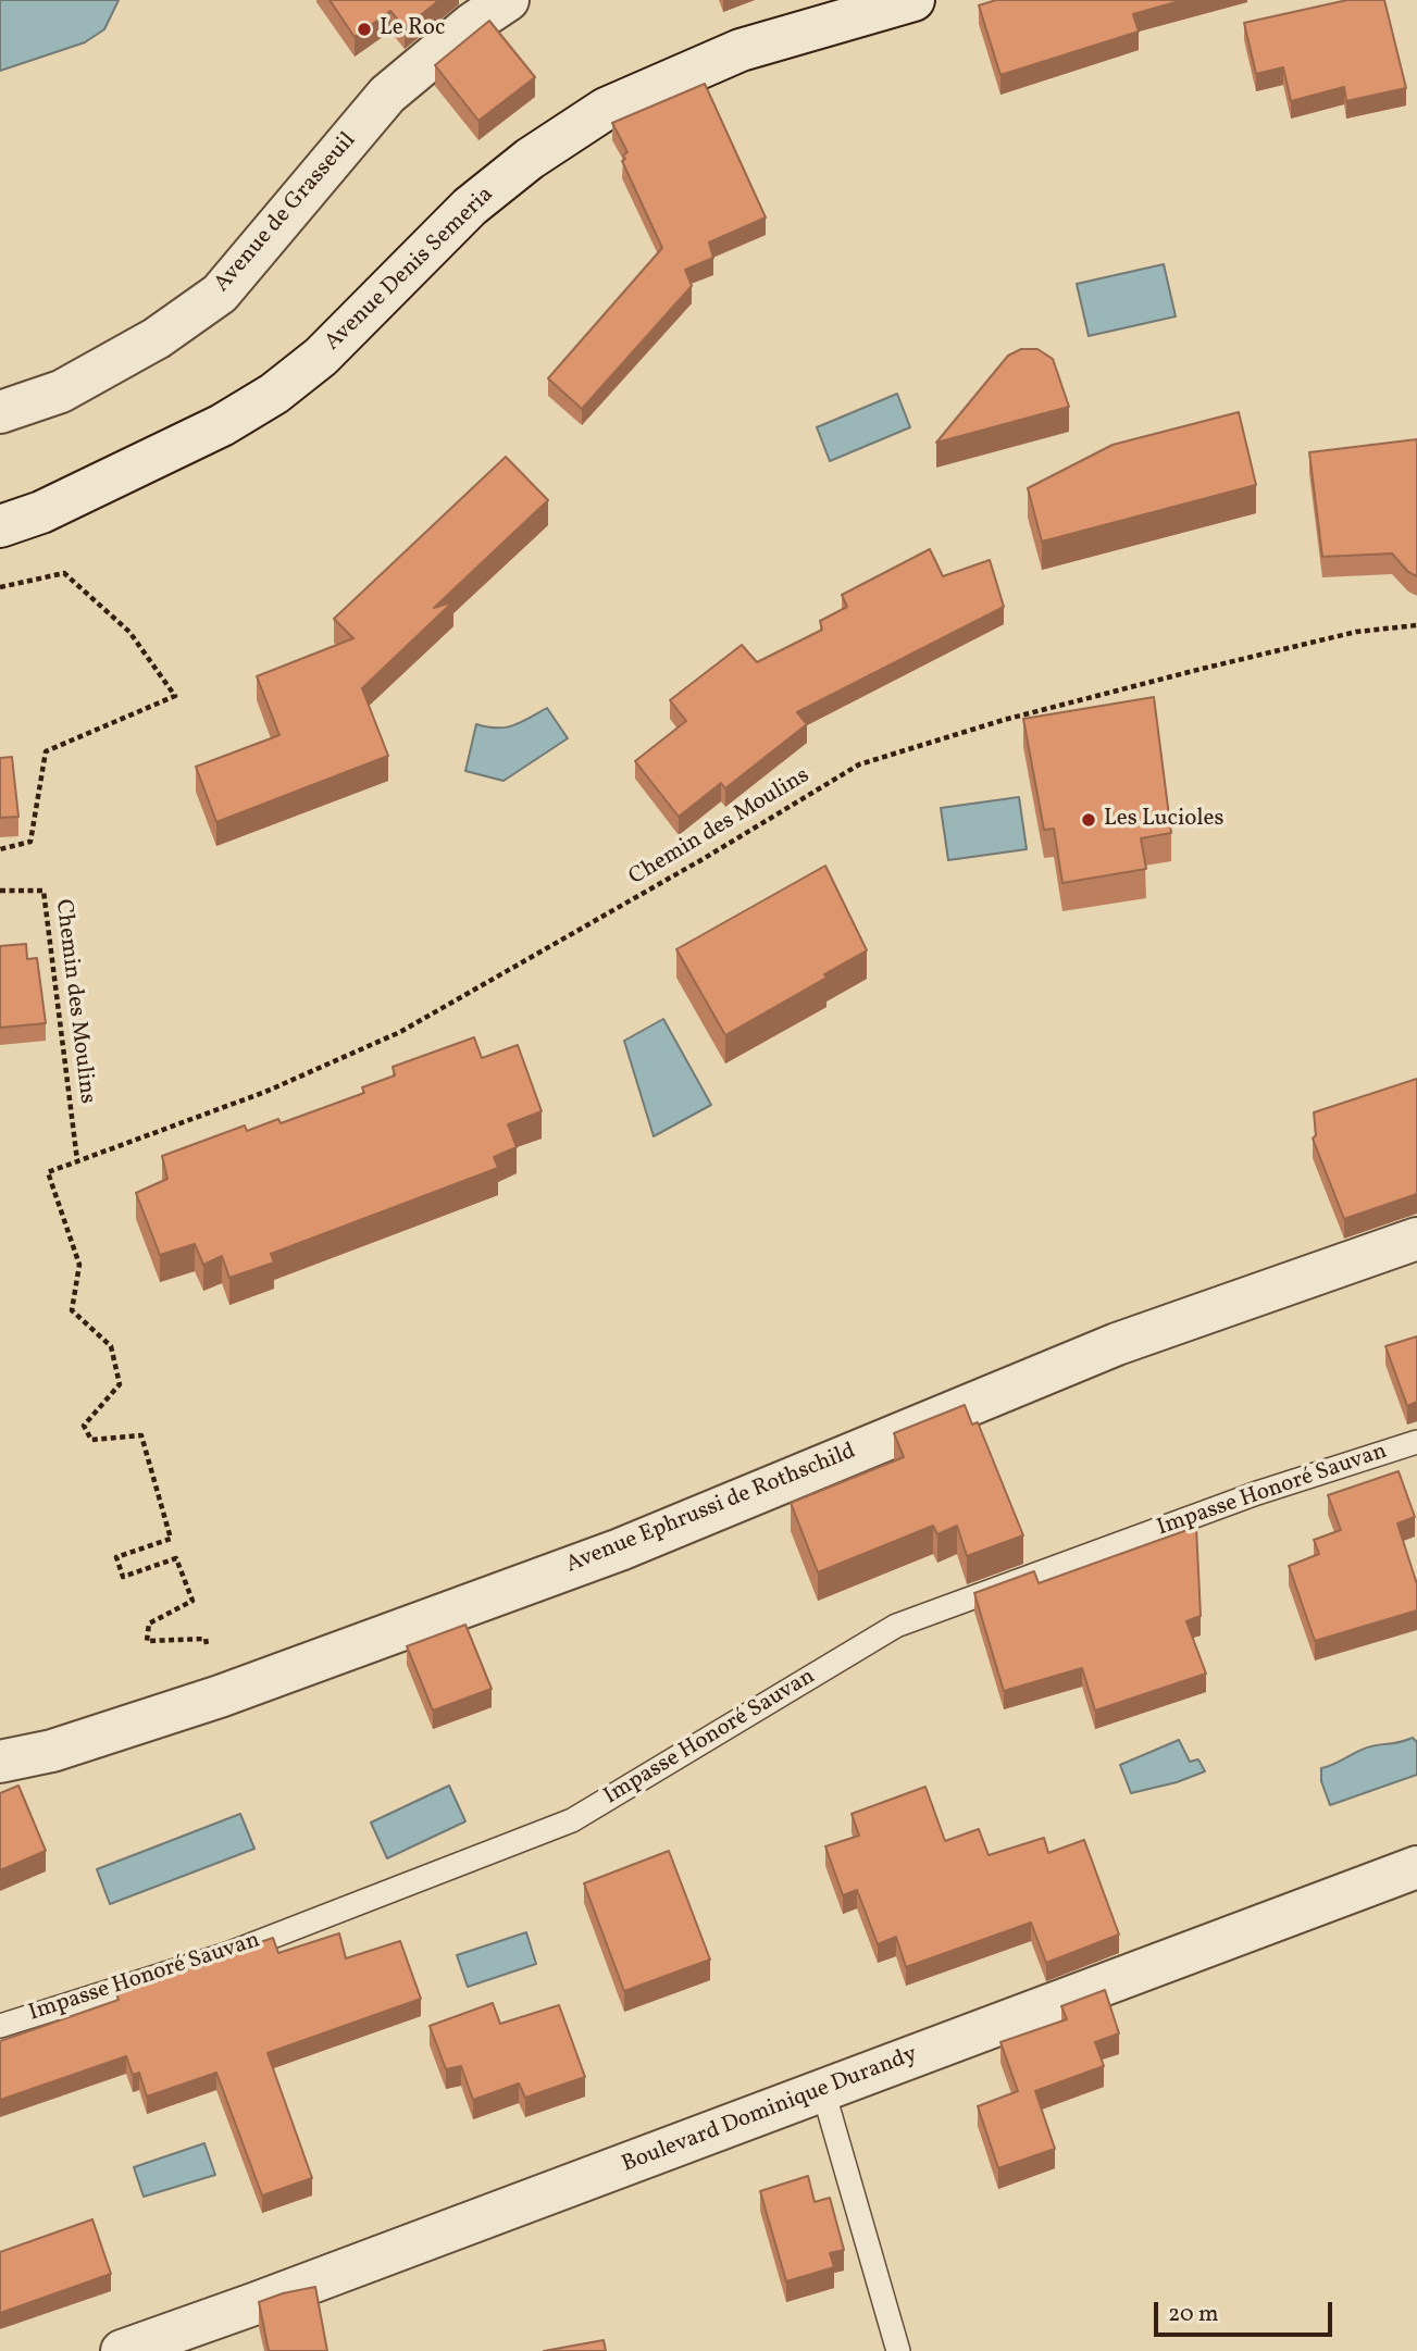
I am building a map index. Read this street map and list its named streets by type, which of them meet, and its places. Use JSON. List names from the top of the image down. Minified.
{"streets":{"street":["Avenue de Grasseuil","Avenue Denis Semeria","Avenue Ephrussi de Rothschild","Boulevard Dominique Durandy"],"lane":["Impasse Honoré Sauvan"],"path":["Chemin des Moulins"]},"crossings":[["Chemin des Moulins","Avenue Ephrussi de Rothschild"]],"places":["Le Roc","Les Lucioles"],"scale_bar":"20 m"}
